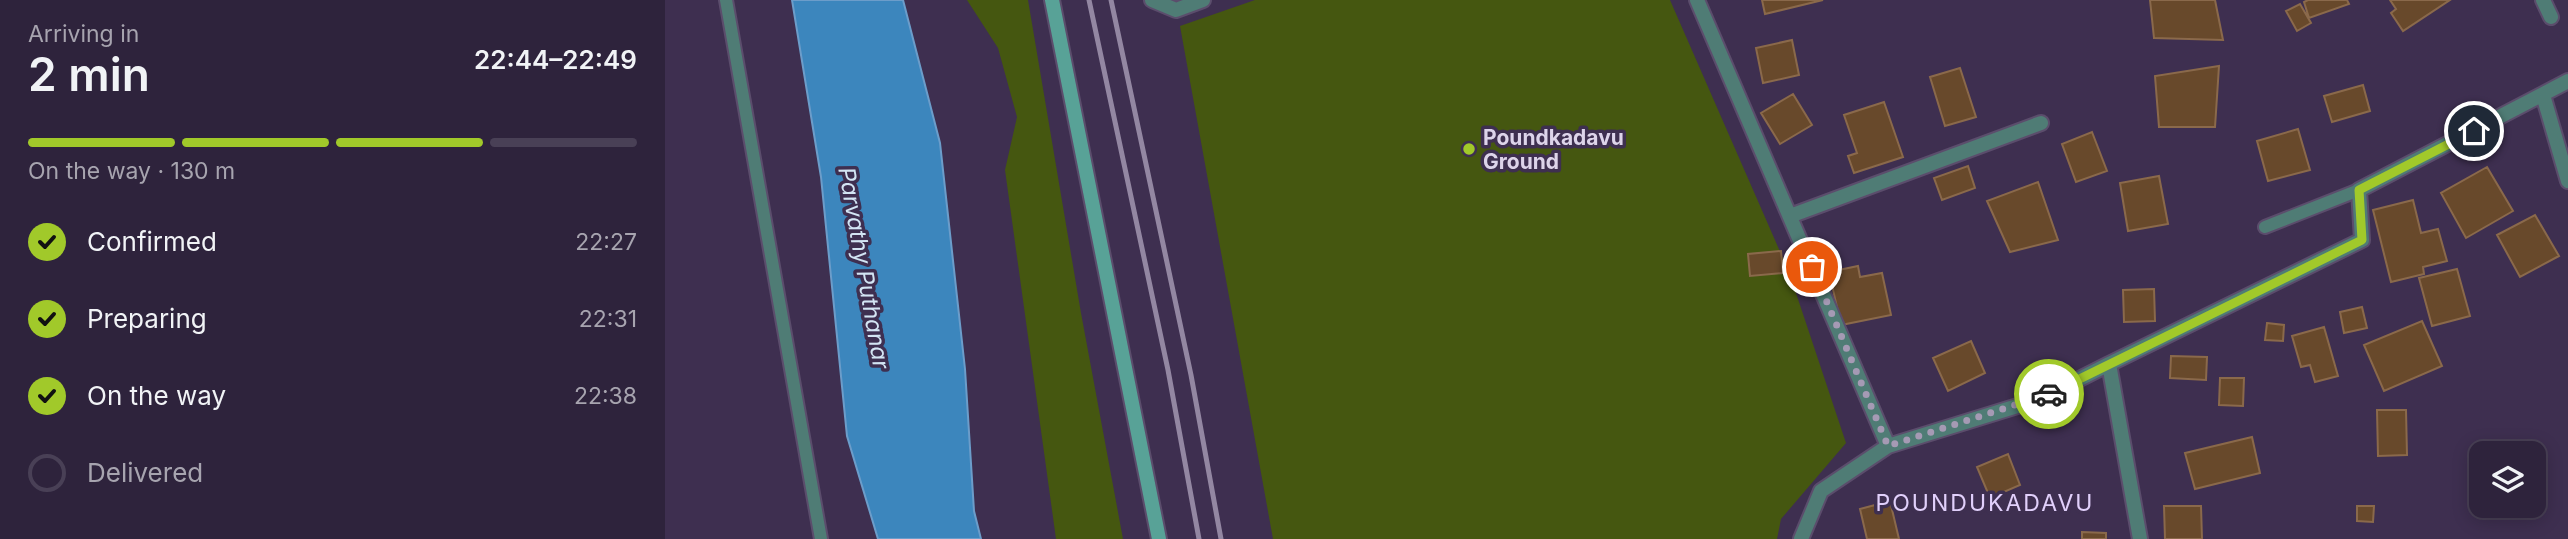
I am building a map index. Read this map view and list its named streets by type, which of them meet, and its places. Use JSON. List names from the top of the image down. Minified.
{"districts":["POUNDUKADAVU"],"water":["Parvathy Puthanar"],"places":["Poundkadavu Ground"],"page":{"heading":["2 min","Arriving in","22:44–22:49"],"bar":"On the way · 130 m","list":[["Confirmed","22:27"],["Preparing","22:31"],["On the way","22:38"],"Delivered"]}}
